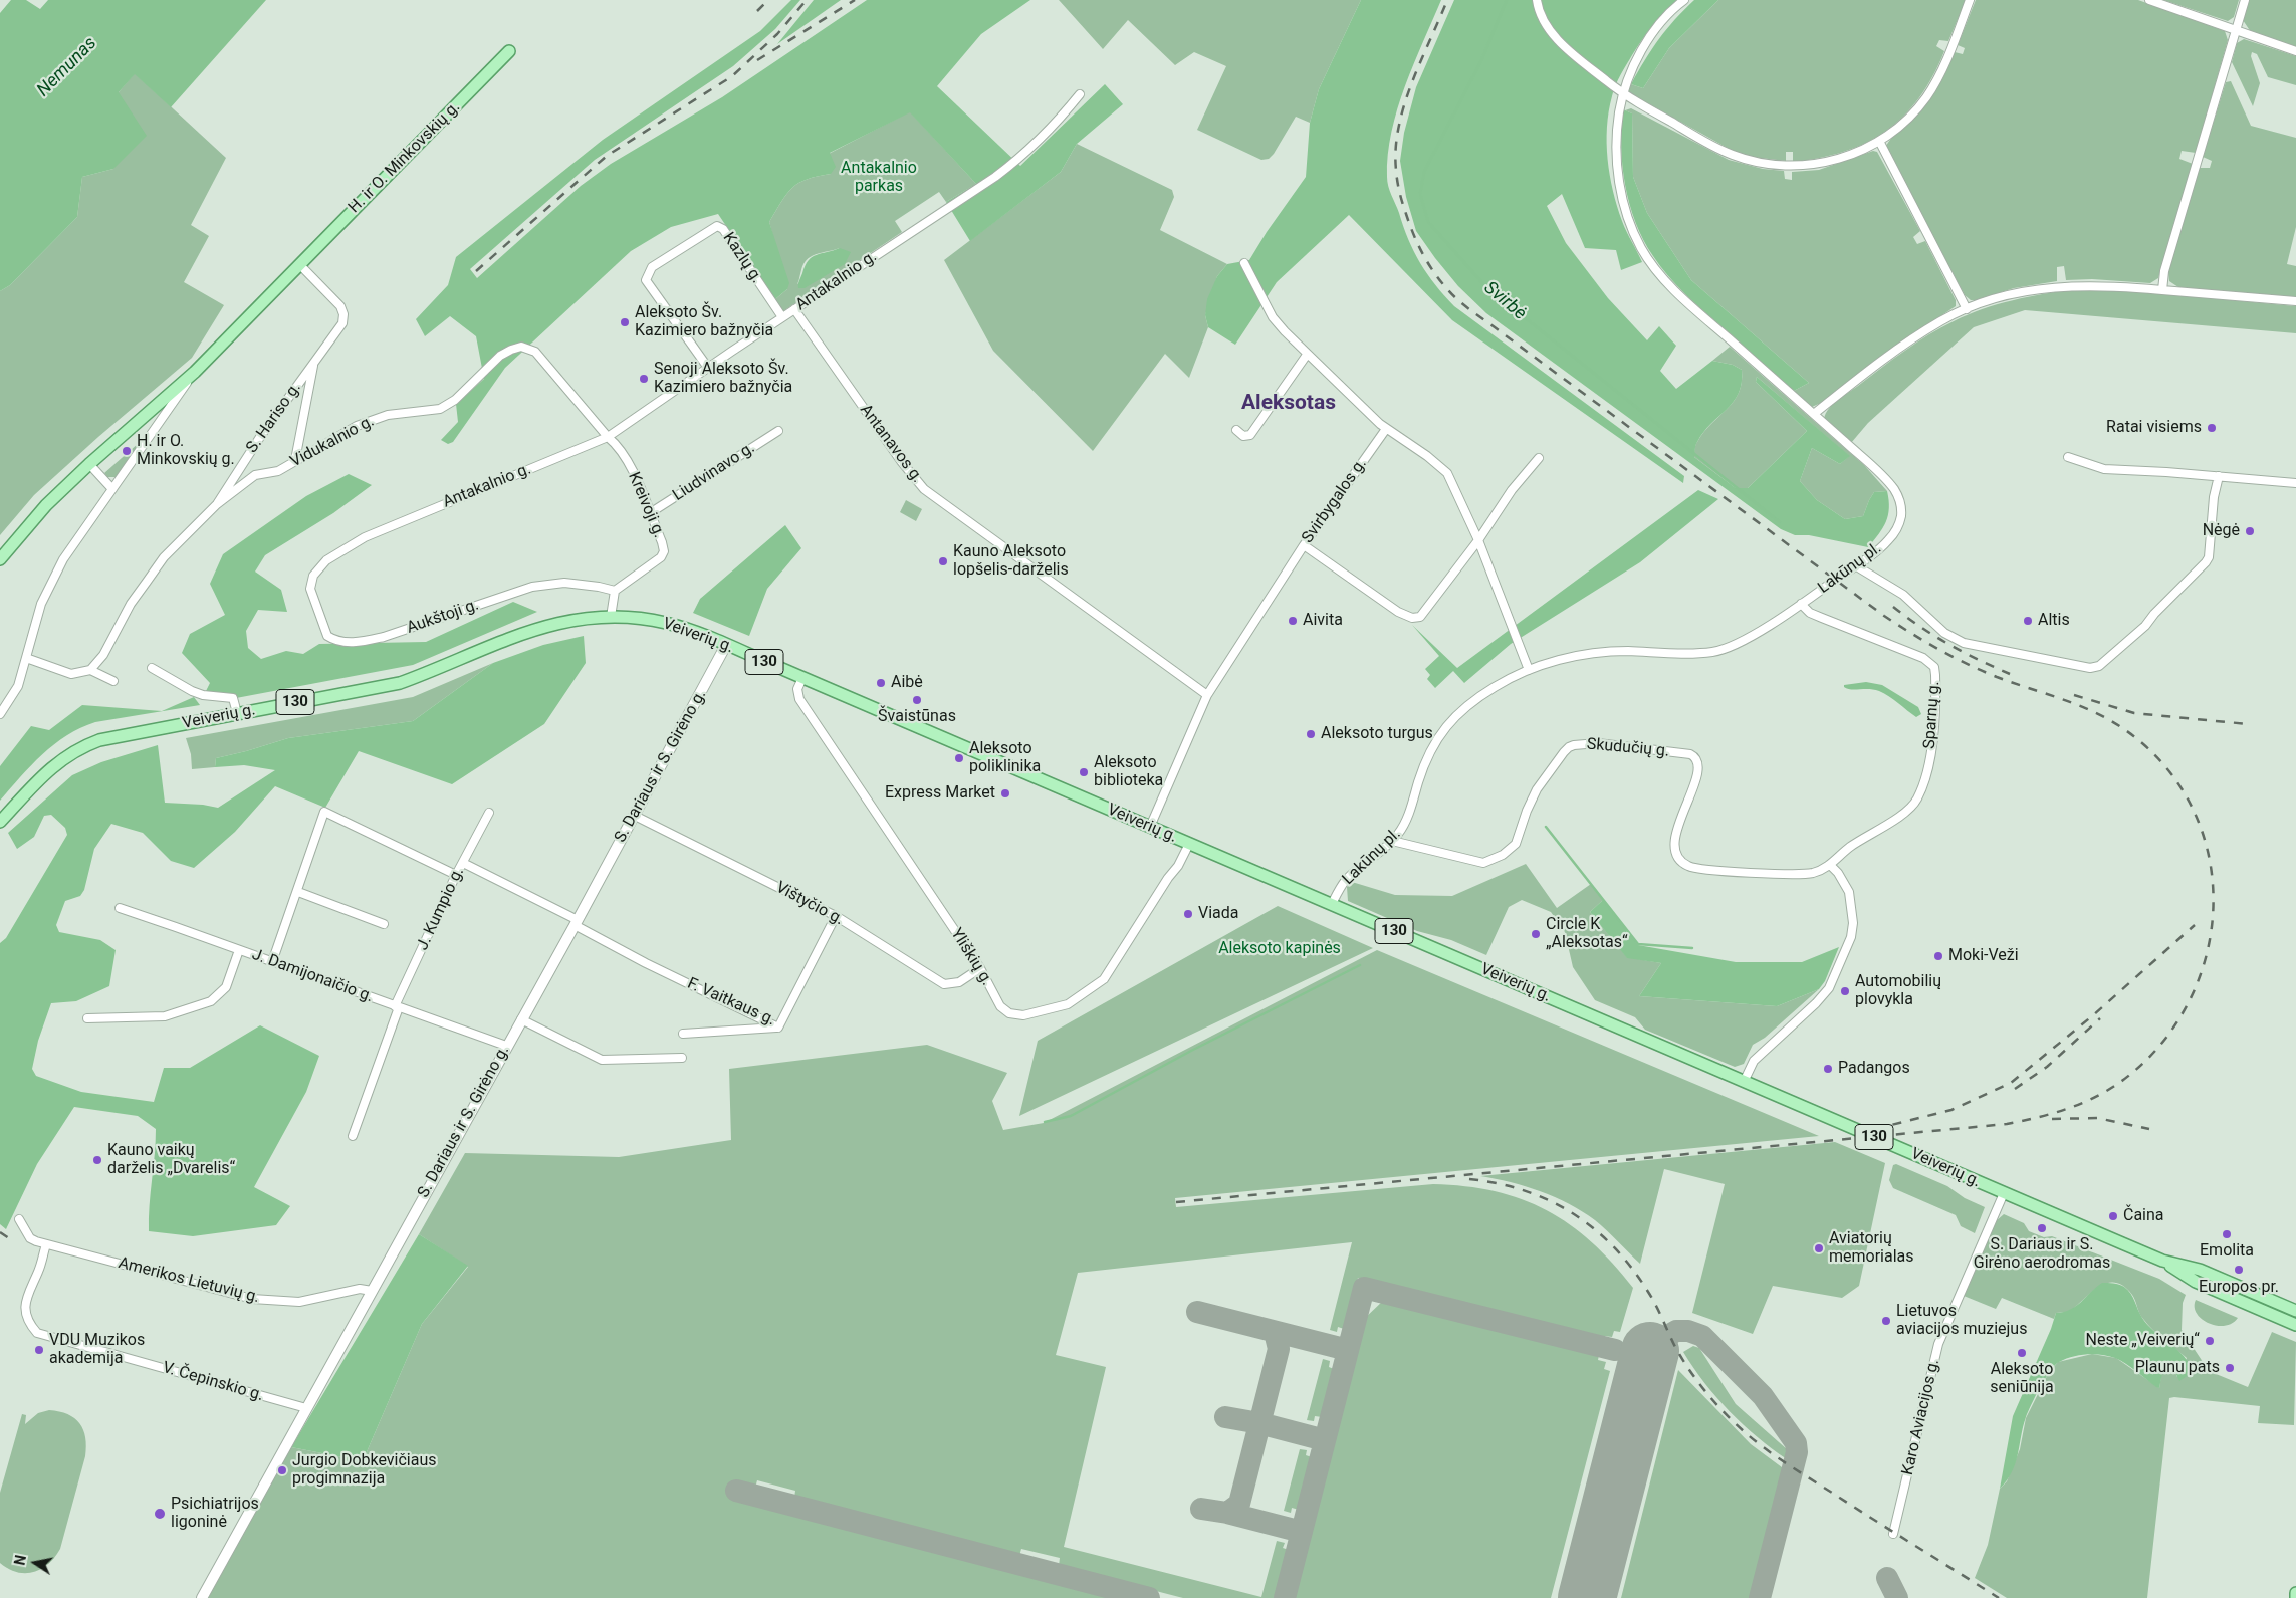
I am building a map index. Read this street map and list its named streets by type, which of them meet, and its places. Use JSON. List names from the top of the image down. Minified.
{"streets":{"main road":["H. ir O. Minkovskių g.","Veiverių g.","130"],"street":["Kazlų g.","Antakalnio g.","S. Hariso g.","Vidukalnio g.","Antanavos g.","Liudvinavo g.","Svirbygalos g.","Kreivoji g.","Lakūnų pl.","Aukštoji g.","Sparnų g.","Skudučių g.","S. Dariaus ir S. Girėno g.","Vištyčio g.","J. Kumpio g.","Yliškių g.","J. Damijonaičio g.","F. Vaitkaus g.","Amerikos Lietuvių g.","V. Čepinskio g.","Karo Aviacijos g."]},"crossings":[["H. ir O. Minkovskių g.","S. Hariso g."],["Kazlų g.","Antakalnio g."],["Antakalnio g.","Vidukalnio g."],["Antakalnio g.","Antanavos g."],["Antakalnio g.","Kreivoji g."],["Antakalnio g.","Aukštoji g."],["S. Hariso g.","Vidukalnio g."],["Vidukalnio g.","Kreivoji g."],["Antanavos g.","Svirbygalos g."],["Liudvinavo g.","Kreivoji g."],["Svirbygalos g.","Veiverių g."],["Kreivoji g.","Aukštoji g."],["Lakūnų pl.","Veiverių g."],["Lakūnų pl.","Sparnų g."],["Lakūnų pl.","Skudučių g."],["Veiverių g.","S. Dariaus ir S. Girėno g."],["Veiverių g.","Yliškių g."],["Veiverių g.","Karo Aviacijos g."],["Sparnų g.","Skudučių g."],["S. Dariaus ir S. Girėno g.","Vištyčio g."],["S. Dariaus ir S. Girėno g.","J. Damijonaičio g."],["S. Dariaus ir S. Girėno g.","F. Vaitkaus g."],["S. Dariaus ir S. Girėno g.","Amerikos Lietuvių g."],["S. Dariaus ir S. Girėno g.","V. Čepinskio g."],["Vištyčio g.","Yliškių g."],["Vištyčio g.","F. Vaitkaus g."],["J. Kumpio g.","J. Damijonaičio g."],["J. Kumpio g.","F. Vaitkaus g."],["Amerikos Lietuvių g.","V. Čepinskio g."]],"districts":["Aleksotas"],"water":["Nemunas","Svirbė"],"parks":["Antakalnio parkas","Aleksoto kapinės"],"places":["Aleksoto Šv. Kazimiero bažnyčia","Senoji Aleksoto Šv. Kazimiero bažnyčia","Ratai visiems","H. ir O. Minkovskių g.","Nėgė","Kauno Aleksoto lopšelis-darželis","Aivita","Altis","Aibė","Švaistūnas","Aleksoto turgus","Aleksoto poliklinika","Aleksoto biblioteka","Express Market","Viada","Circle K „Aleksotas“","Moki-Veži","Automobilių plovykla","Padangos","Kauno vaikų darželis „Dvarelis“","Čaina","S. Dariaus ir S. Girėno aerodromas","Emolita","Aviatorių memorialas","Europos pr.","Lietuvos aviacijos muziejus","Neste „Veiverių“","VDU Muzikos akademija","Aleksoto seniūnija","Plaunu pats","Jurgio Dobkevičiaus progimnazija","Psichiatrijos ligoninė"],"north":"left"}
